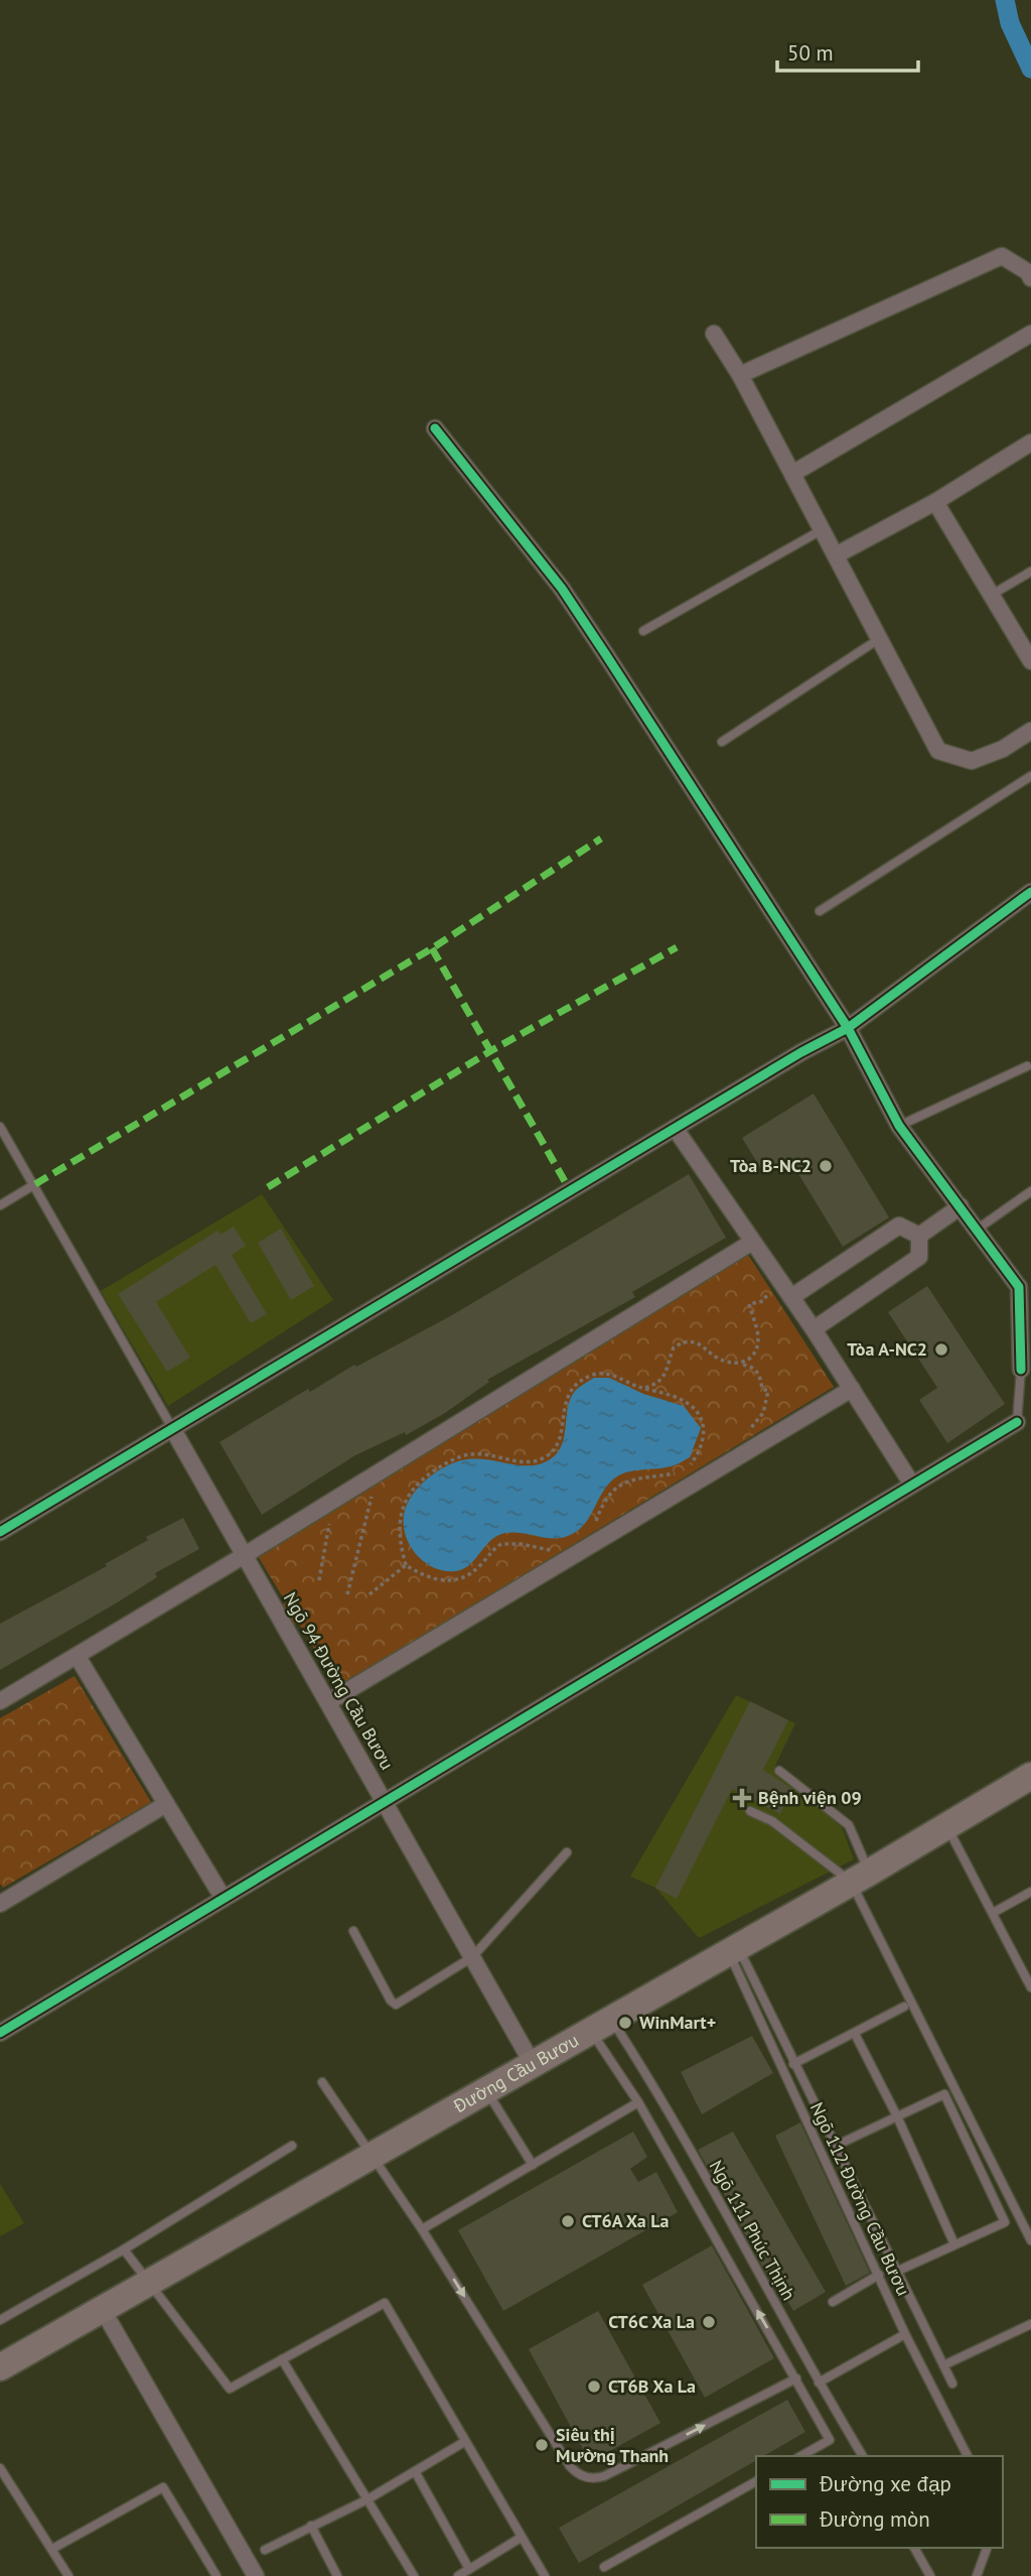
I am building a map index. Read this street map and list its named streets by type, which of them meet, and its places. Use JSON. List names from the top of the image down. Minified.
{"streets":{"main road":["Đường Cầu Bươu"],"street":["Ngõ 94 Đường Cầu Bươu"],"lane":["Ngõ 112 Đường Cầu Bươu","Ngõ 111 Phúc Thịnh"]},"crossings":[["Ngõ 94 Đường Cầu Bươu","Đường Cầu Bươu"],["Đường Cầu Bươu","Ngõ 112 Đường Cầu Bươu"],["Đường Cầu Bươu","Ngõ 111 Phúc Thịnh"]],"places":{"other":["Tòa B-NC2","Tòa A-NC2","WinMart+","CT6A Xa La","CT6C Xa La","CT6B Xa La","Siêu thị Mường Thanh"],"health":["Bệnh viện 09"]},"legend":["Đường xe đạp","Đường mòn"],"scale_bar":"50 m"}
